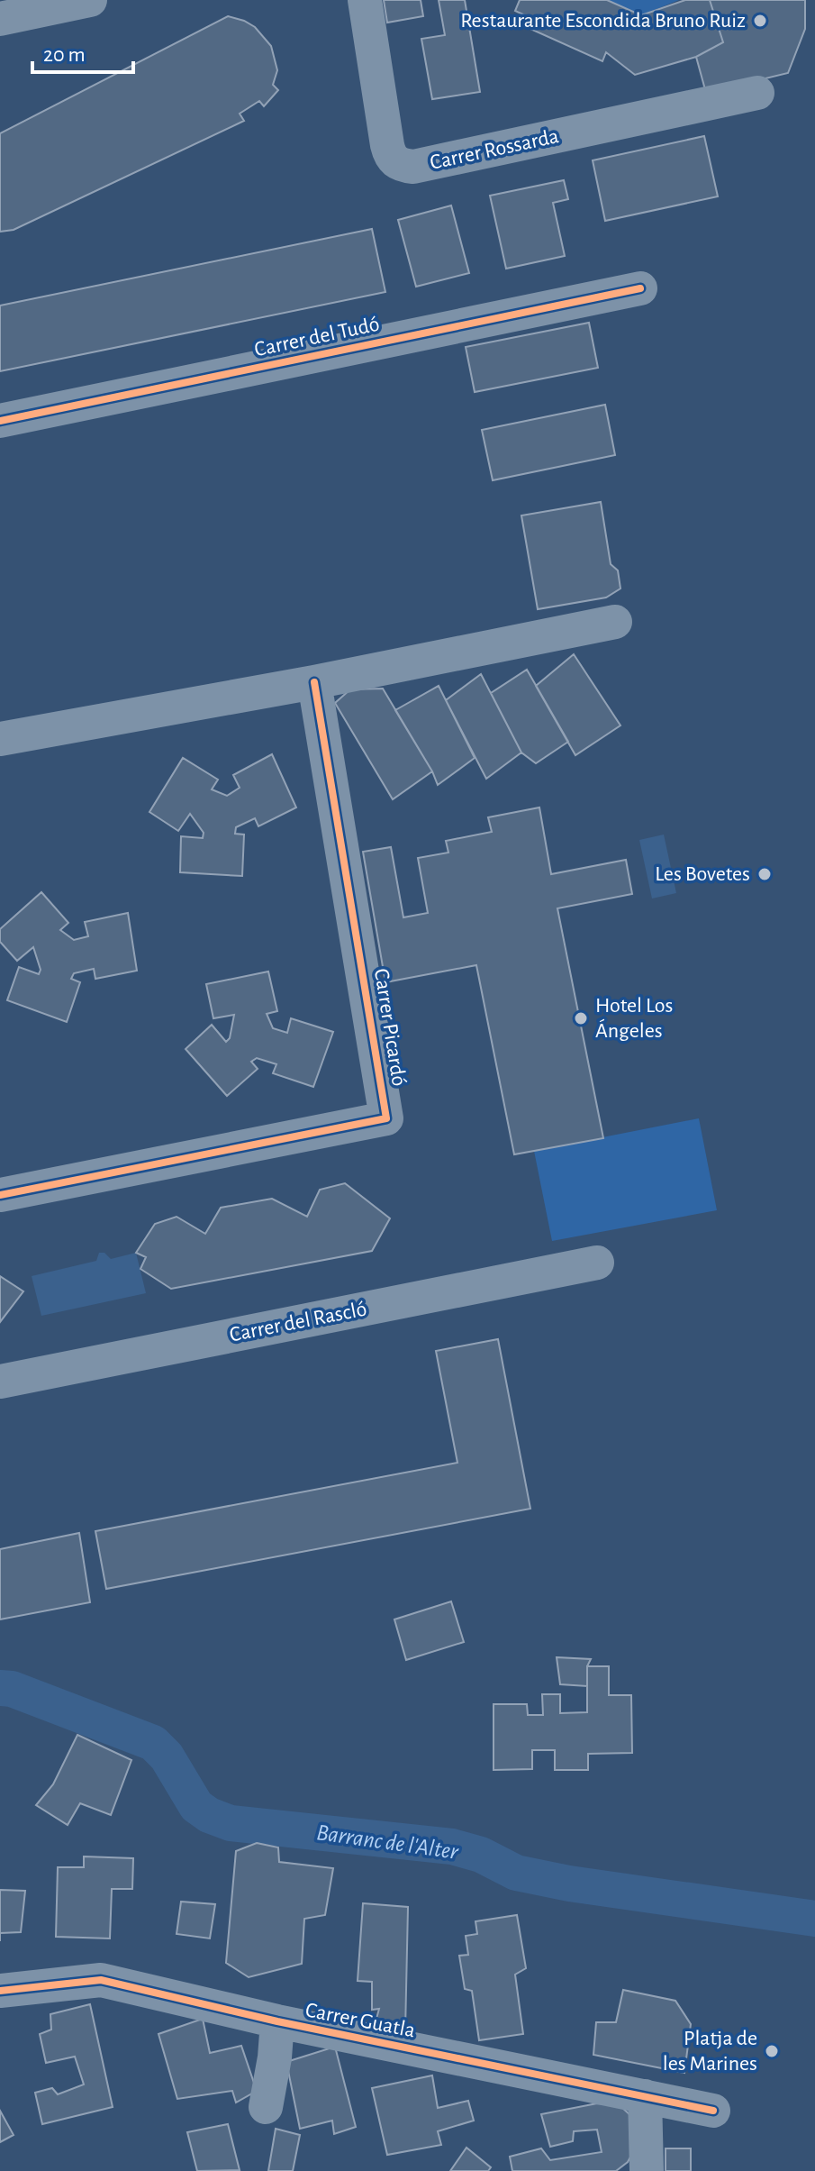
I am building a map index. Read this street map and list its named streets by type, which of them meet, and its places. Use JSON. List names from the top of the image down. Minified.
{"streets":{"street":["Carrer Rossarda","Carrer del Tudó","Carrer Picardó","Carrer del Rascló","Carrer Guatla"]},"water":["Barranc de l'Alter"],"places":["Restaurante Escondida Bruno Ruiz","Les Bovetes","Hotel Los Ángeles","Platja de les Marines"],"scale_bar":"20 m"}
